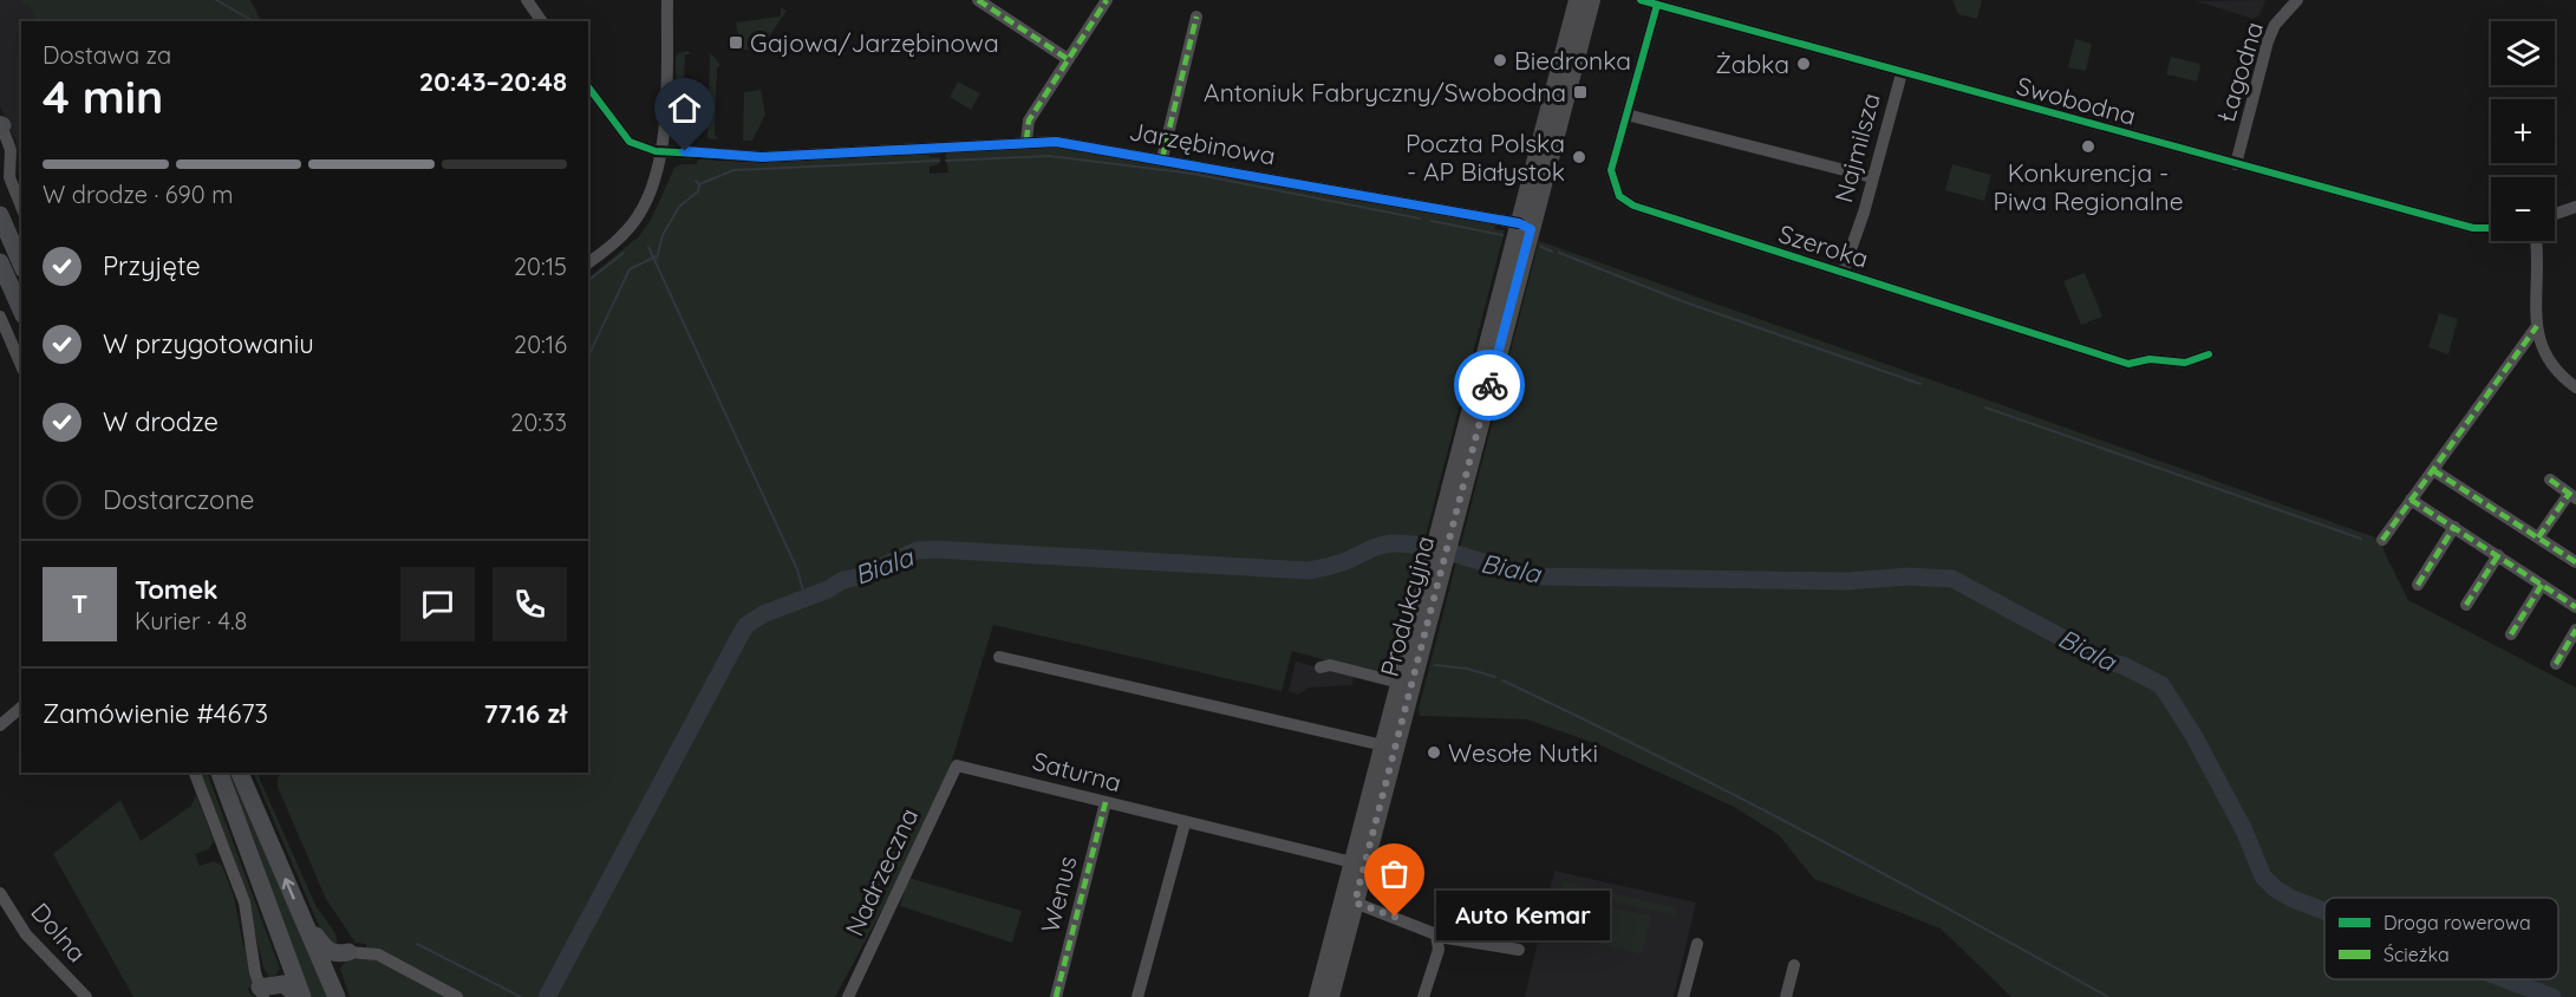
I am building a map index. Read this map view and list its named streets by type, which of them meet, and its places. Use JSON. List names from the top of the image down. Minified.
{"streets":{"main road":["Produkcyjna"],"street":["Łagodna","Swobodna","Jarzębinowa","Najmilsza","Szeroka","Saturna","Nadrzeczna","Wenus","Dolna"]},"crossings":[["Łagodna","Swobodna"],["Swobodna","Najmilsza"],["Swobodna","Szeroka"],["Jarzębinowa","Produkcyjna"],["Najmilsza","Szeroka"],["Produkcyjna","Saturna"],["Saturna","Nadrzeczna"],["Saturna","Wenus"]],"water":["Biala"],"places":{"transit":["Gajowa/Jarzębinowa","Antoniuk Fabryczny/Swobodna"],"other":["Biedronka","Żabka","Konkurencja - Piwa Regionalne","Poczta Polska - AP Białystok","Wesołe Nutki","Auto Kemar"]},"legend":["Droga rowerowa","Ścieżka"],"page":{"map_buttons":["+","−"],"heading":["4 min","Dostawa za","20:43–20:48"],"panel":["Tomek","Kurier · 4.8","Zamówienie #4673","77.16 zł"],"bar":"W drodze · 690 m","list":[["Przyjęte","20:15"],["W przygotowaniu","20:16"],["W drodze","20:33"],"Dostarczone"],"round":"T","bubble":"Auto Kemar"}}
